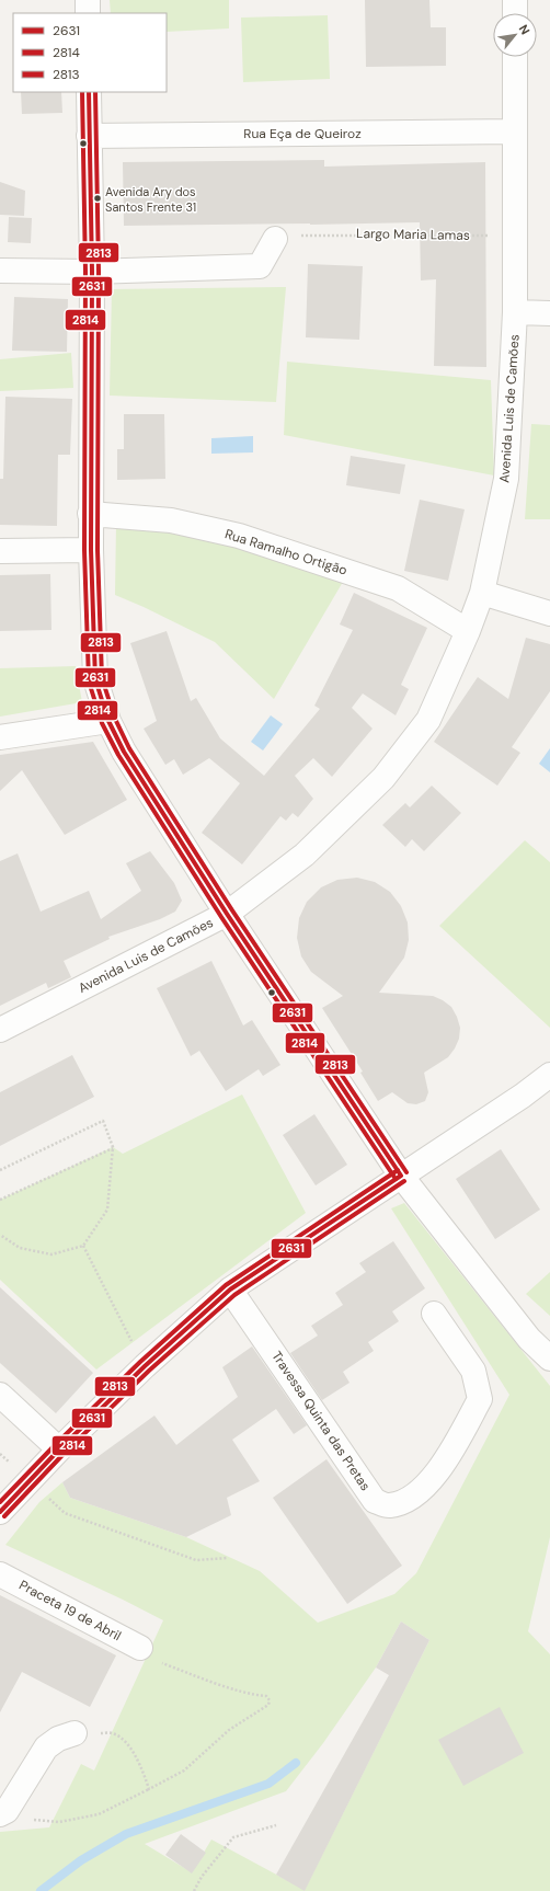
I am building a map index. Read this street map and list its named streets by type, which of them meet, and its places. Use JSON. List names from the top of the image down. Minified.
{"streets":{"street":["Rua Eça de Queiroz","Avenida Luis de Camões","Rua Ramalho Ortigão","Travessa Quinta das Pretas","Praceta 19 de Abril"],"path":["Largo Maria Lamas"]},"crossings":[["Rua Eça de Queiroz","Avenida Luis de Camões"],["Largo Maria Lamas","Avenida Luis de Camões"],["Avenida Luis de Camões","Rua Ramalho Ortigão"]],"places":["Avenida Ary dos Santos Frente 31"],"lines":["transit line 2631","transit line 2814","transit line 2813"],"legend":["2631","2814","2813"],"north":"top right"}
